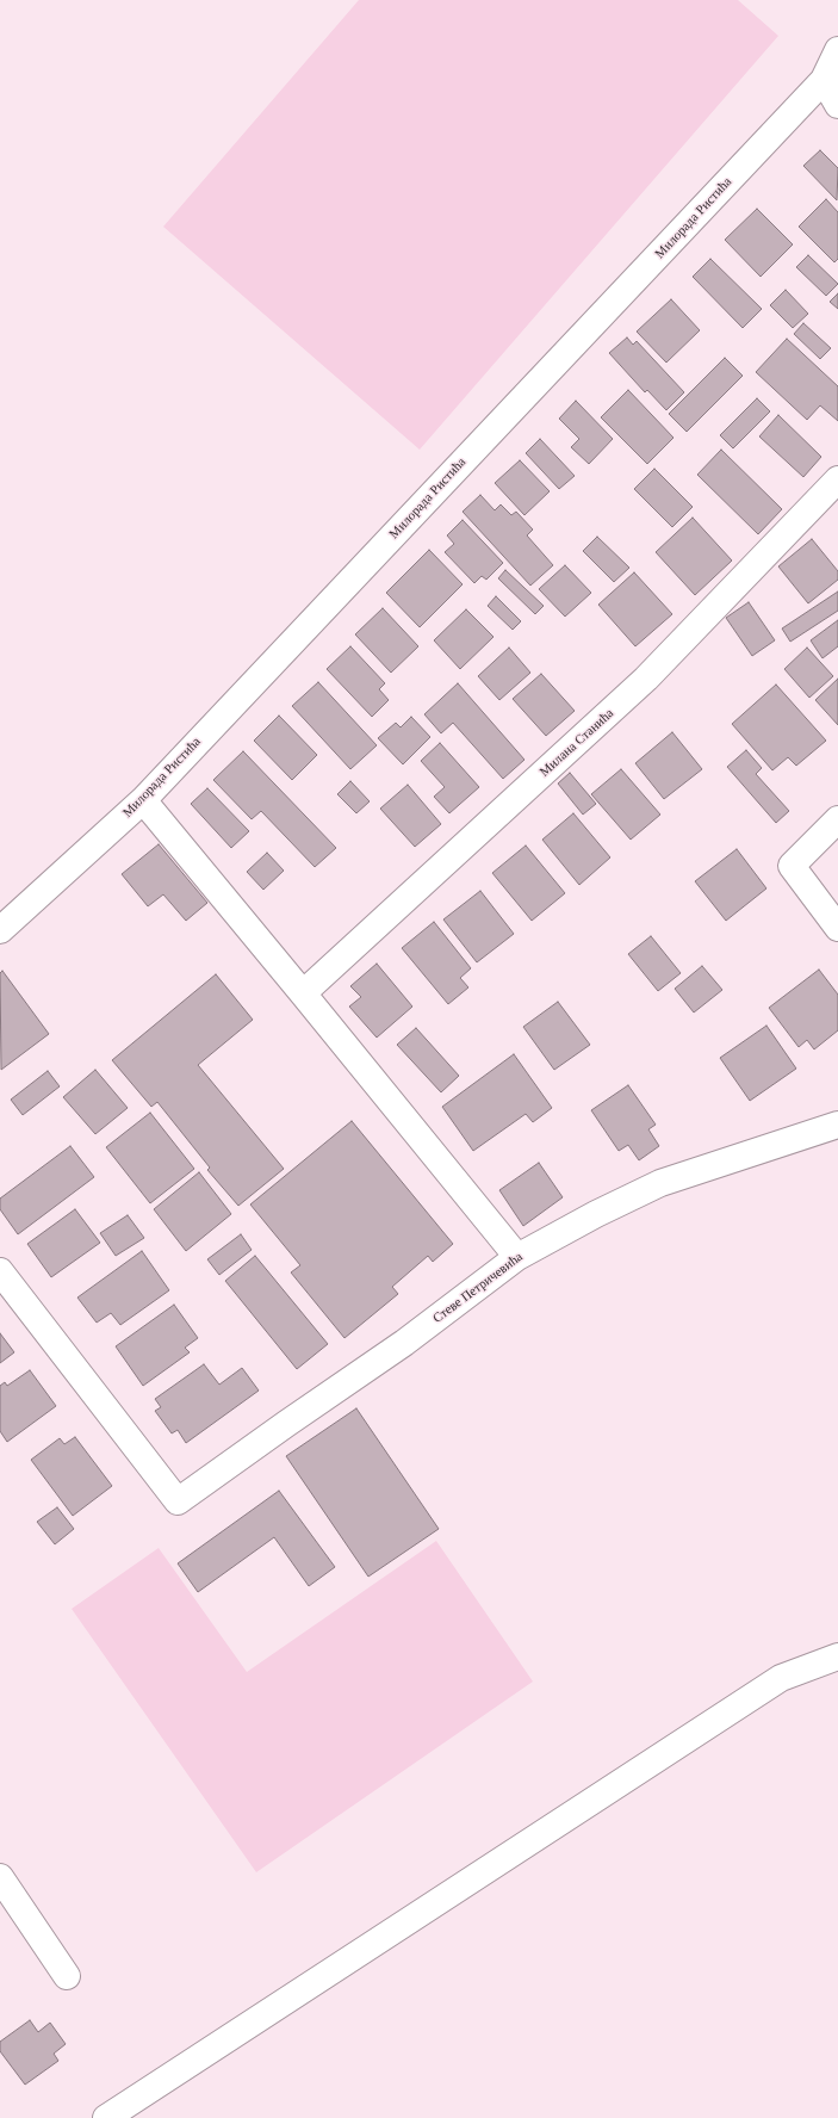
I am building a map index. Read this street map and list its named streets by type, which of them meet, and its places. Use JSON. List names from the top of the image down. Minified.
{"streets":{"street":["Милорада Ристића","Милана Станића","Стеве Петричевића"]}}
